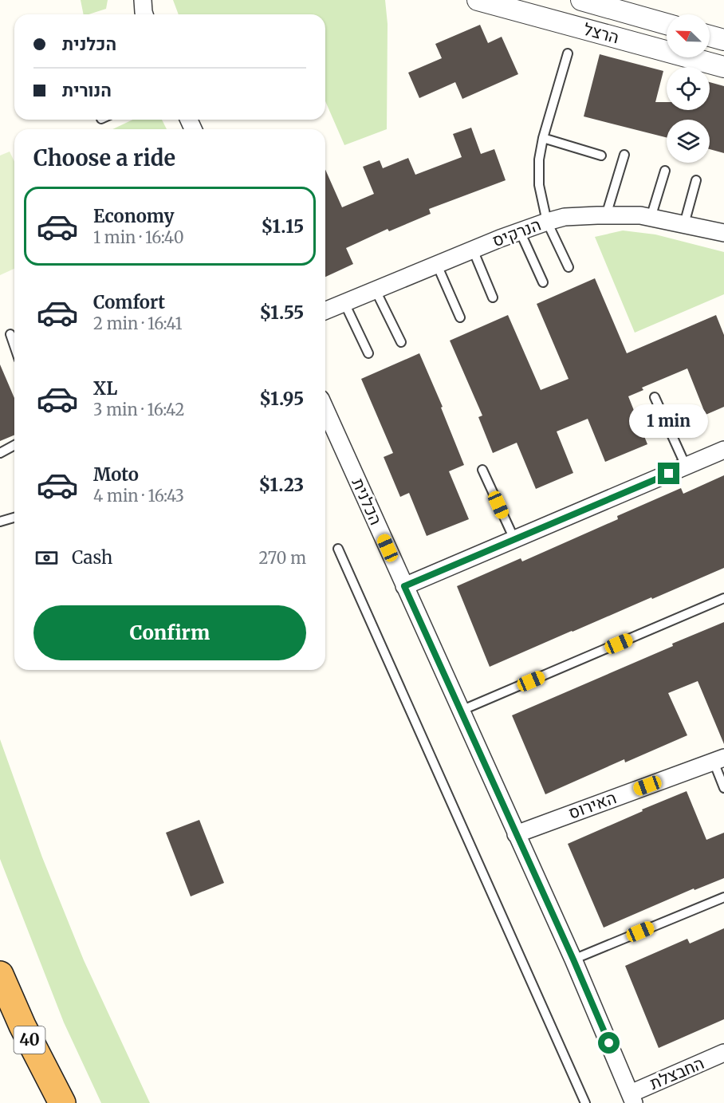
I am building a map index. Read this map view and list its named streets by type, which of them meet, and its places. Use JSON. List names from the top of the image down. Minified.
{"streets":{"highway":["40"],"street":["הרצל","הנרקיס","הכלנית","האירוס","החבצלת"]},"crossings":[["הכלנית","האירוס"],["הכלנית","החבצלת"]],"north":"top left","page":{"banner":["הכלנית","הנורית"],"heading":"Choose a ride","list":[{"name":"Economy","note":"1 min · 16:40","value":"$1.15"},{"name":"Comfort","note":"2 min · 16:41","value":"$1.55"},{"name":"XL","note":"3 min · 16:42","value":"$1.95"},{"name":"Moto","note":"4 min · 16:43","value":"$1.23"}],"bubble":"1 min","pay":["Cash","270 m"],"buttons":"Confirm"}}
